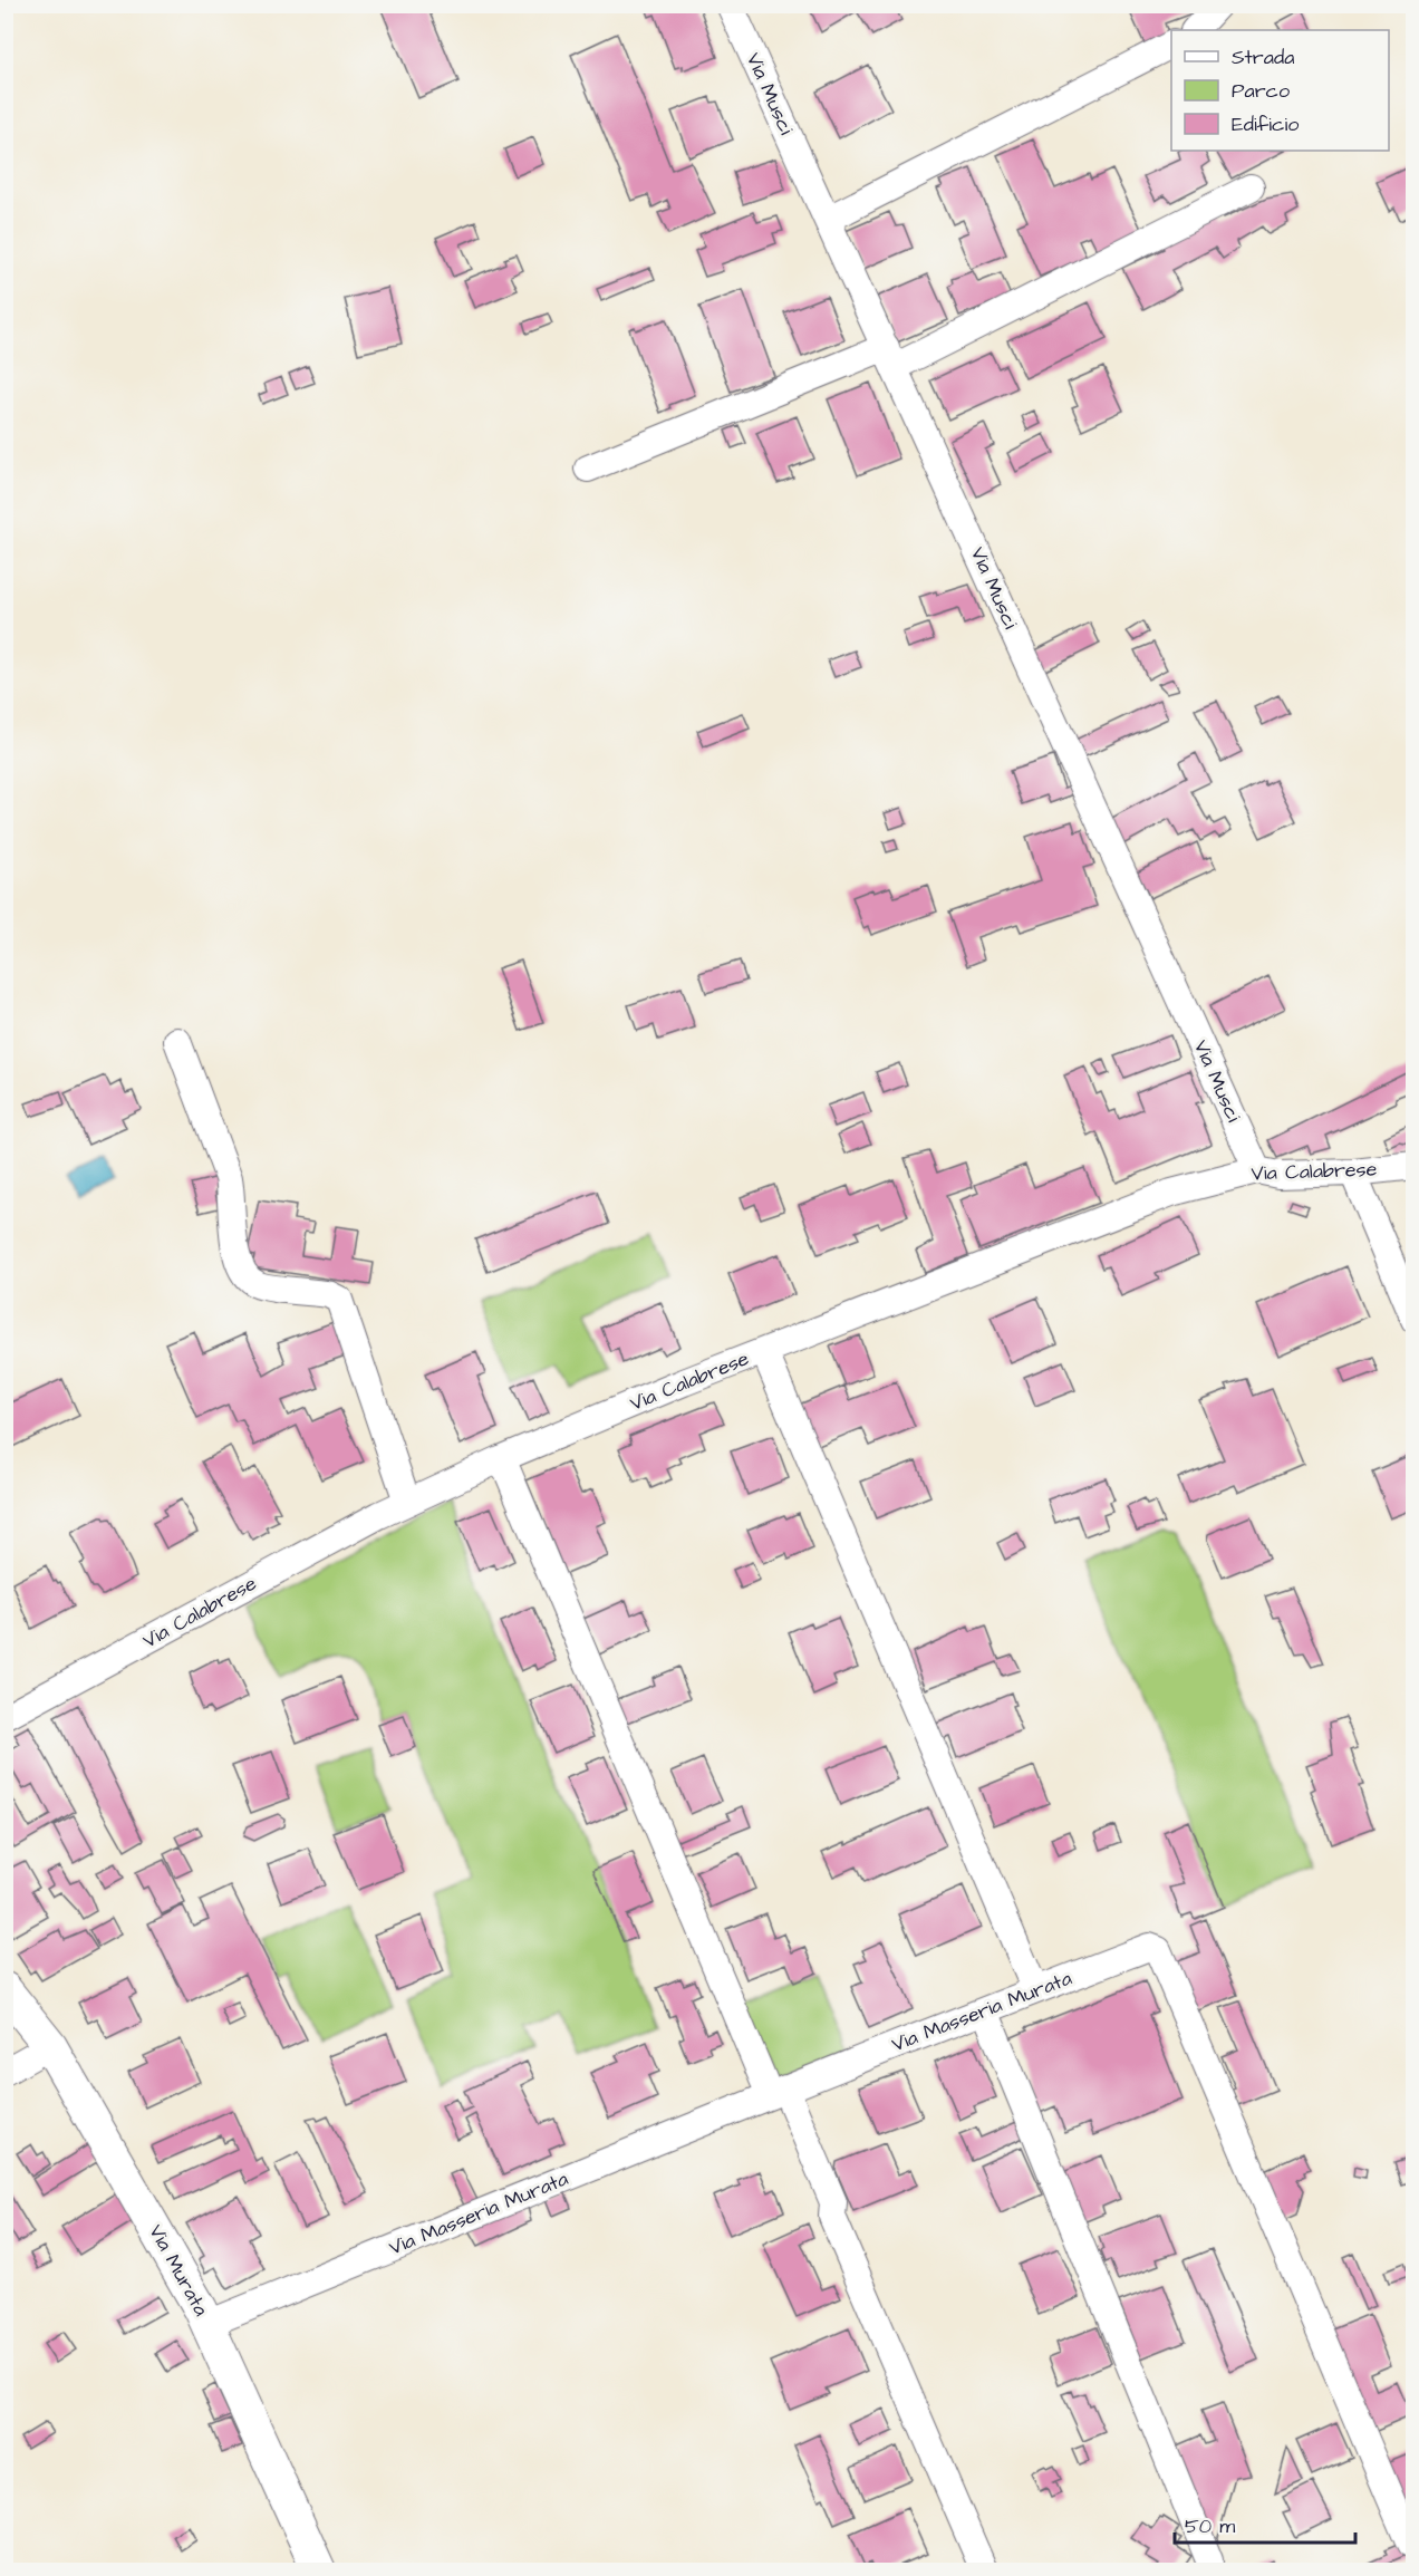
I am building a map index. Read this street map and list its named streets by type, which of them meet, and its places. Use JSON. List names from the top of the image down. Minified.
{"streets":{"street":["Via Musci","Via Calabrese","Via Masseria Murata","Via Murata"]},"crossings":[["Via Musci","Via Calabrese"],["Via Masseria Murata","Via Murata"]],"legend":["Strada","Parco","Edificio"],"scale_bar":"50 m"}
